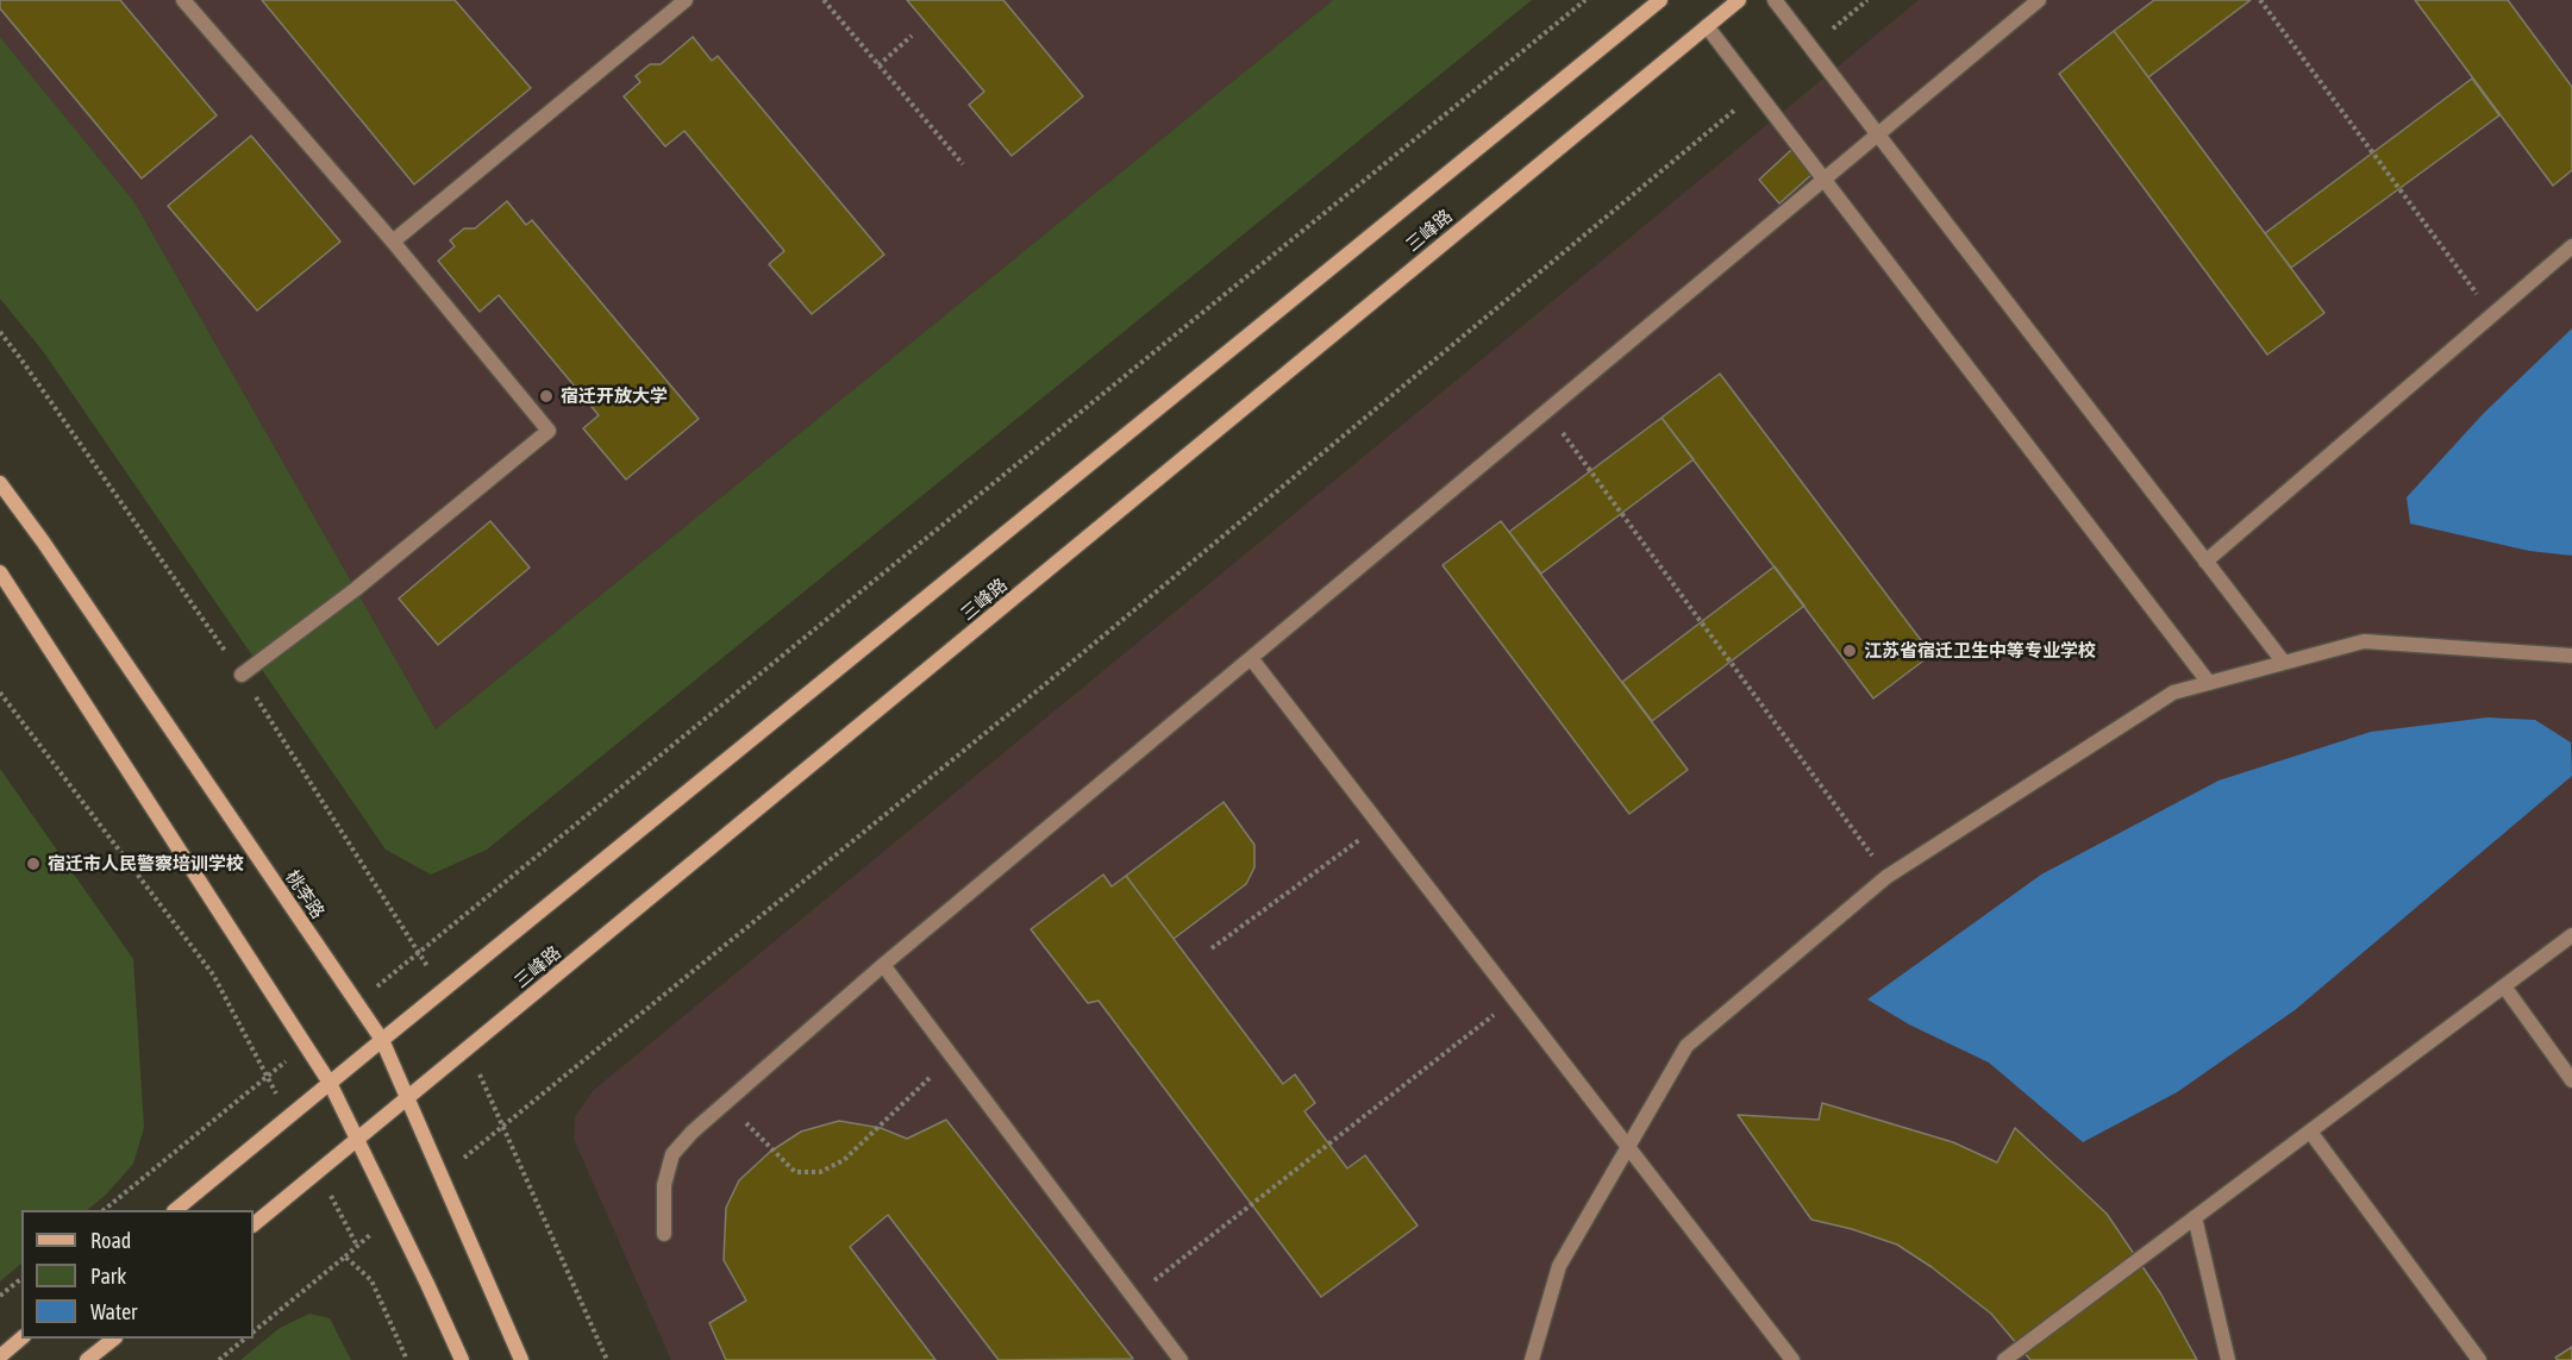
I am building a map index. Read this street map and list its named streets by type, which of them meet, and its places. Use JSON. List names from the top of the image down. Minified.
{"streets":{"main road":["三峰路","桃李路"]},"crossings":[["三峰路","桃李路"]],"places":["宿迁开放大学","江苏省宿迁卫生中等专业学校","宿迁市人民警察培训学校"],"legend":["Road","Park","Water"]}
